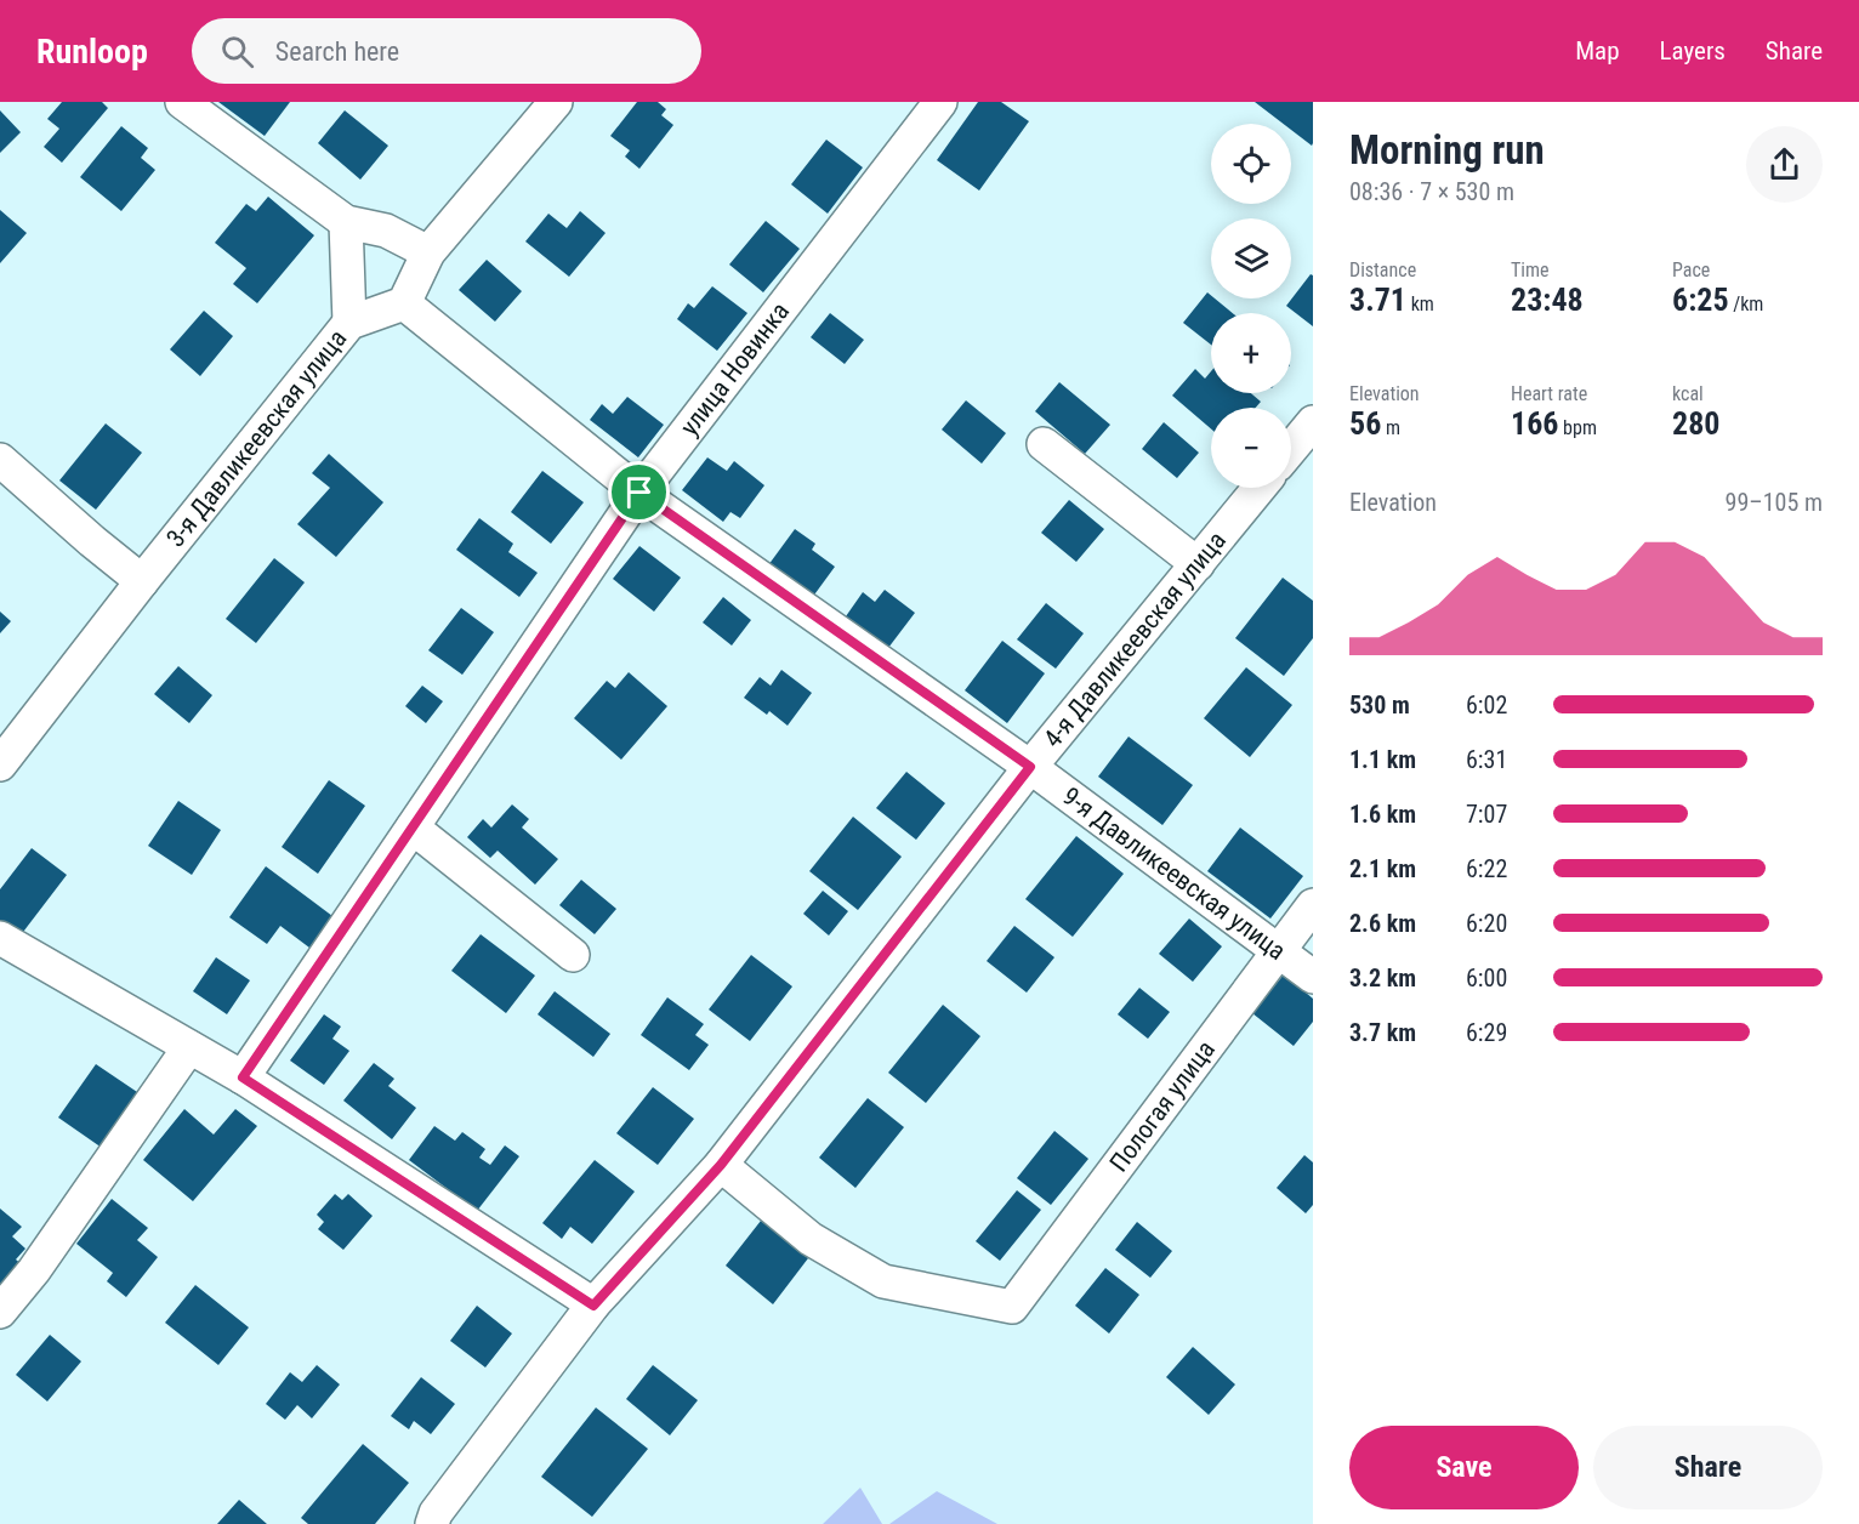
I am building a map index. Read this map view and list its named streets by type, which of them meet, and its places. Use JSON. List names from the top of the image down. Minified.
{"streets":{"street":["улица Новинка","3-я Давликеевская улица","4-я Давликеевская улица","9-я Давликеевская улица","Пологая улица"]},"crossings":[["улица Новинка","9-я Давликеевская улица"],["3-я Давликеевская улица","9-я Давликеевская улица"],["4-я Давликеевская улица","9-я Давликеевская улица"],["4-я Давликеевская улица","Пологая улица"],["9-я Давликеевская улица","Пологая улица"]],"page":{"header":"Runloop","search":"Search here","nav":["Map","Layers","Share"],"heading":["Morning run","08:36 · 7 × 530 m"],"map_buttons":["+","−"],"stats":[["Distance","3.71 km"],["Time","23:48"],["Pace","6:25 /km"],["Elevation","56 m"],["Heart rate","166 bpm"],["kcal","280"]],"chart":["Elevation","99–105 m"],"list":[{"name":"530 m","note":"6:02"},{"name":"1.1 km","note":"6:31"},{"name":"1.6 km","note":"7:07"},{"name":"2.1 km","note":"6:22"},{"name":"2.6 km","note":"6:20"},{"name":"3.2 km","note":"6:00"},{"name":"3.7 km","note":"6:29"}],"buttons":["Save","Share"]}}
